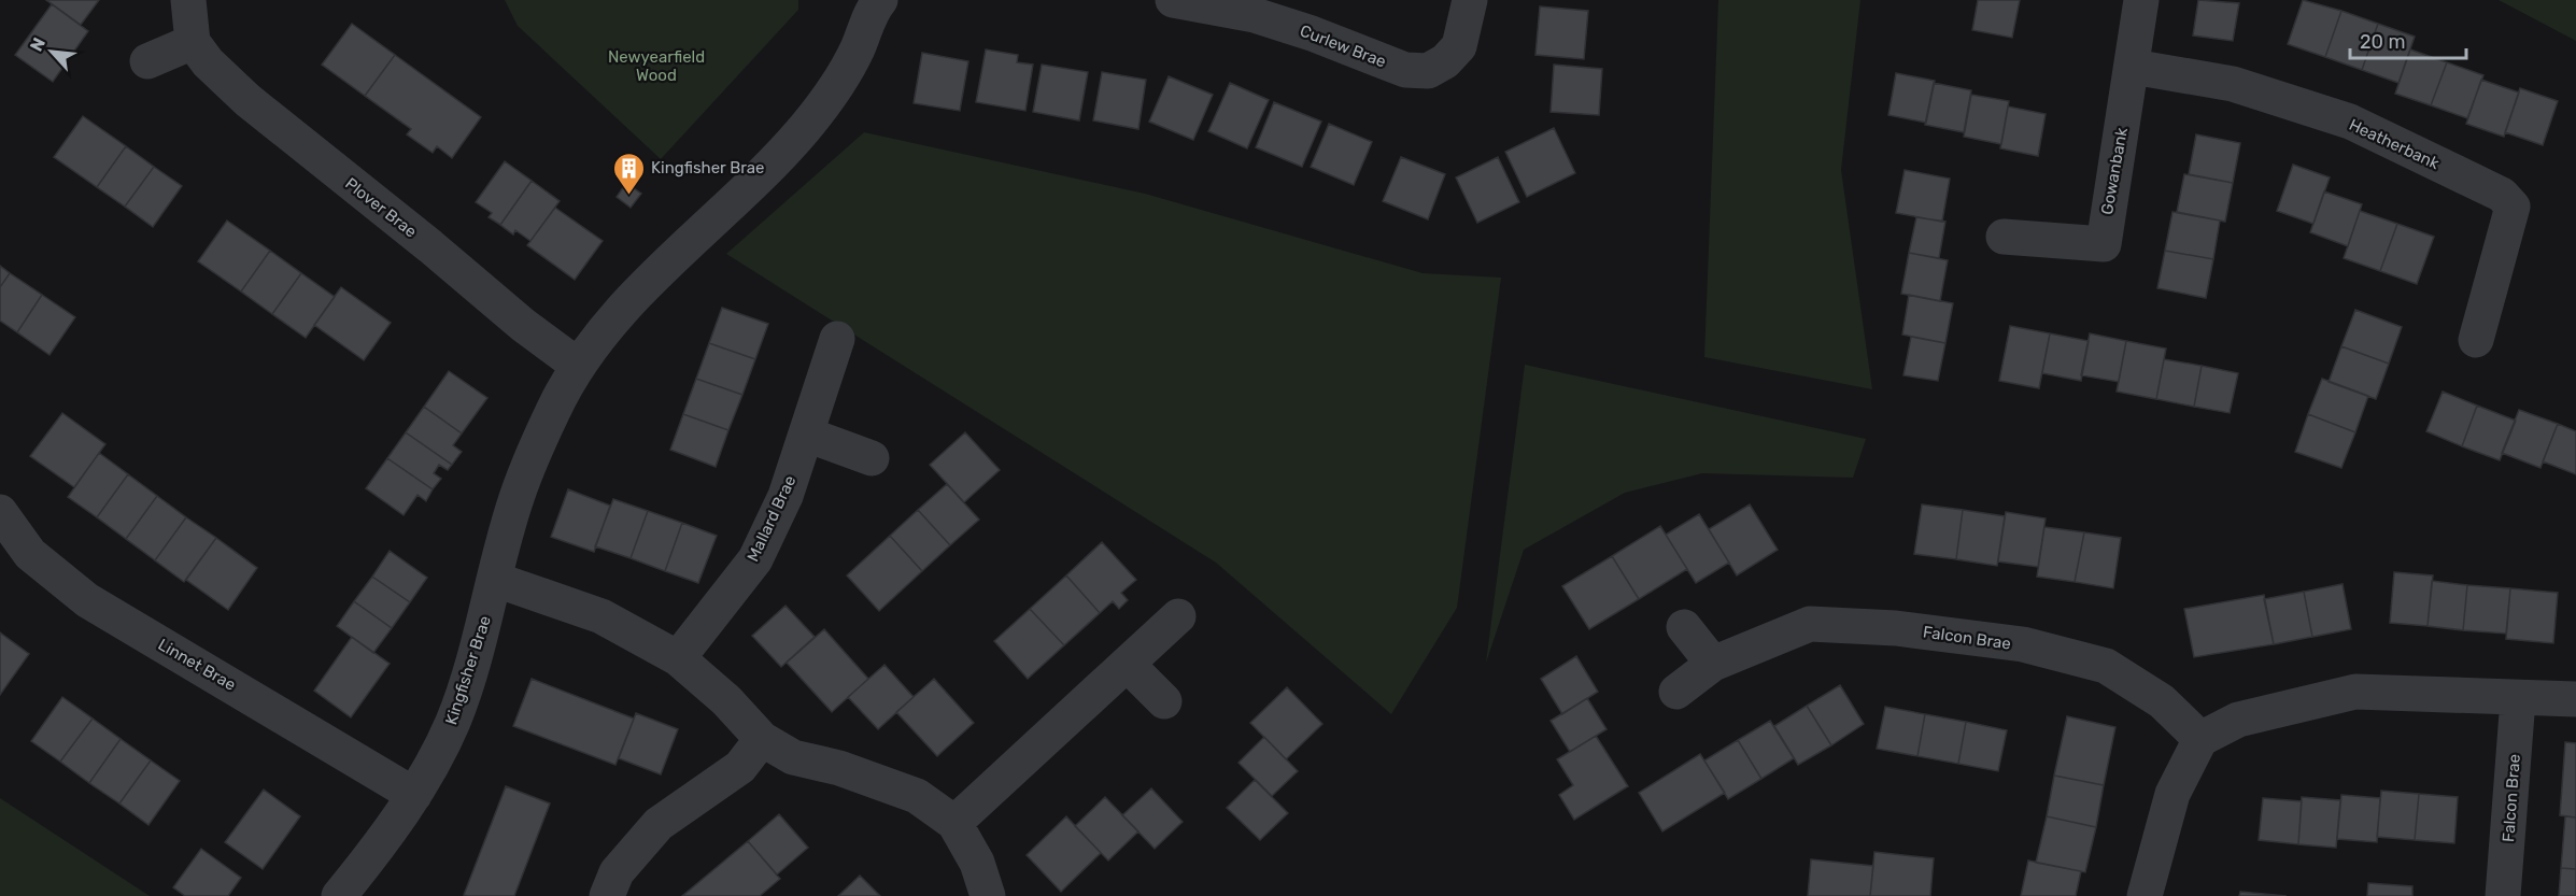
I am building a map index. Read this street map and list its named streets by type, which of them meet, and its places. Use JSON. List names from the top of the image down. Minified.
{"streets":{"street":["Curlew Brae","Heatherbank","Gowanbank","Plover Brae","Mallard Brae","Falcon Brae","Linnet Brae","Kingfisher Brae"]},"crossings":[["Heatherbank","Gowanbank"],["Plover Brae","Kingfisher Brae"],["Linnet Brae","Kingfisher Brae"]],"parks":["Newyearfield Wood"],"places":{"building":["Kingfisher Brae"]},"scale_bar":"20 m","north":"top left"}
